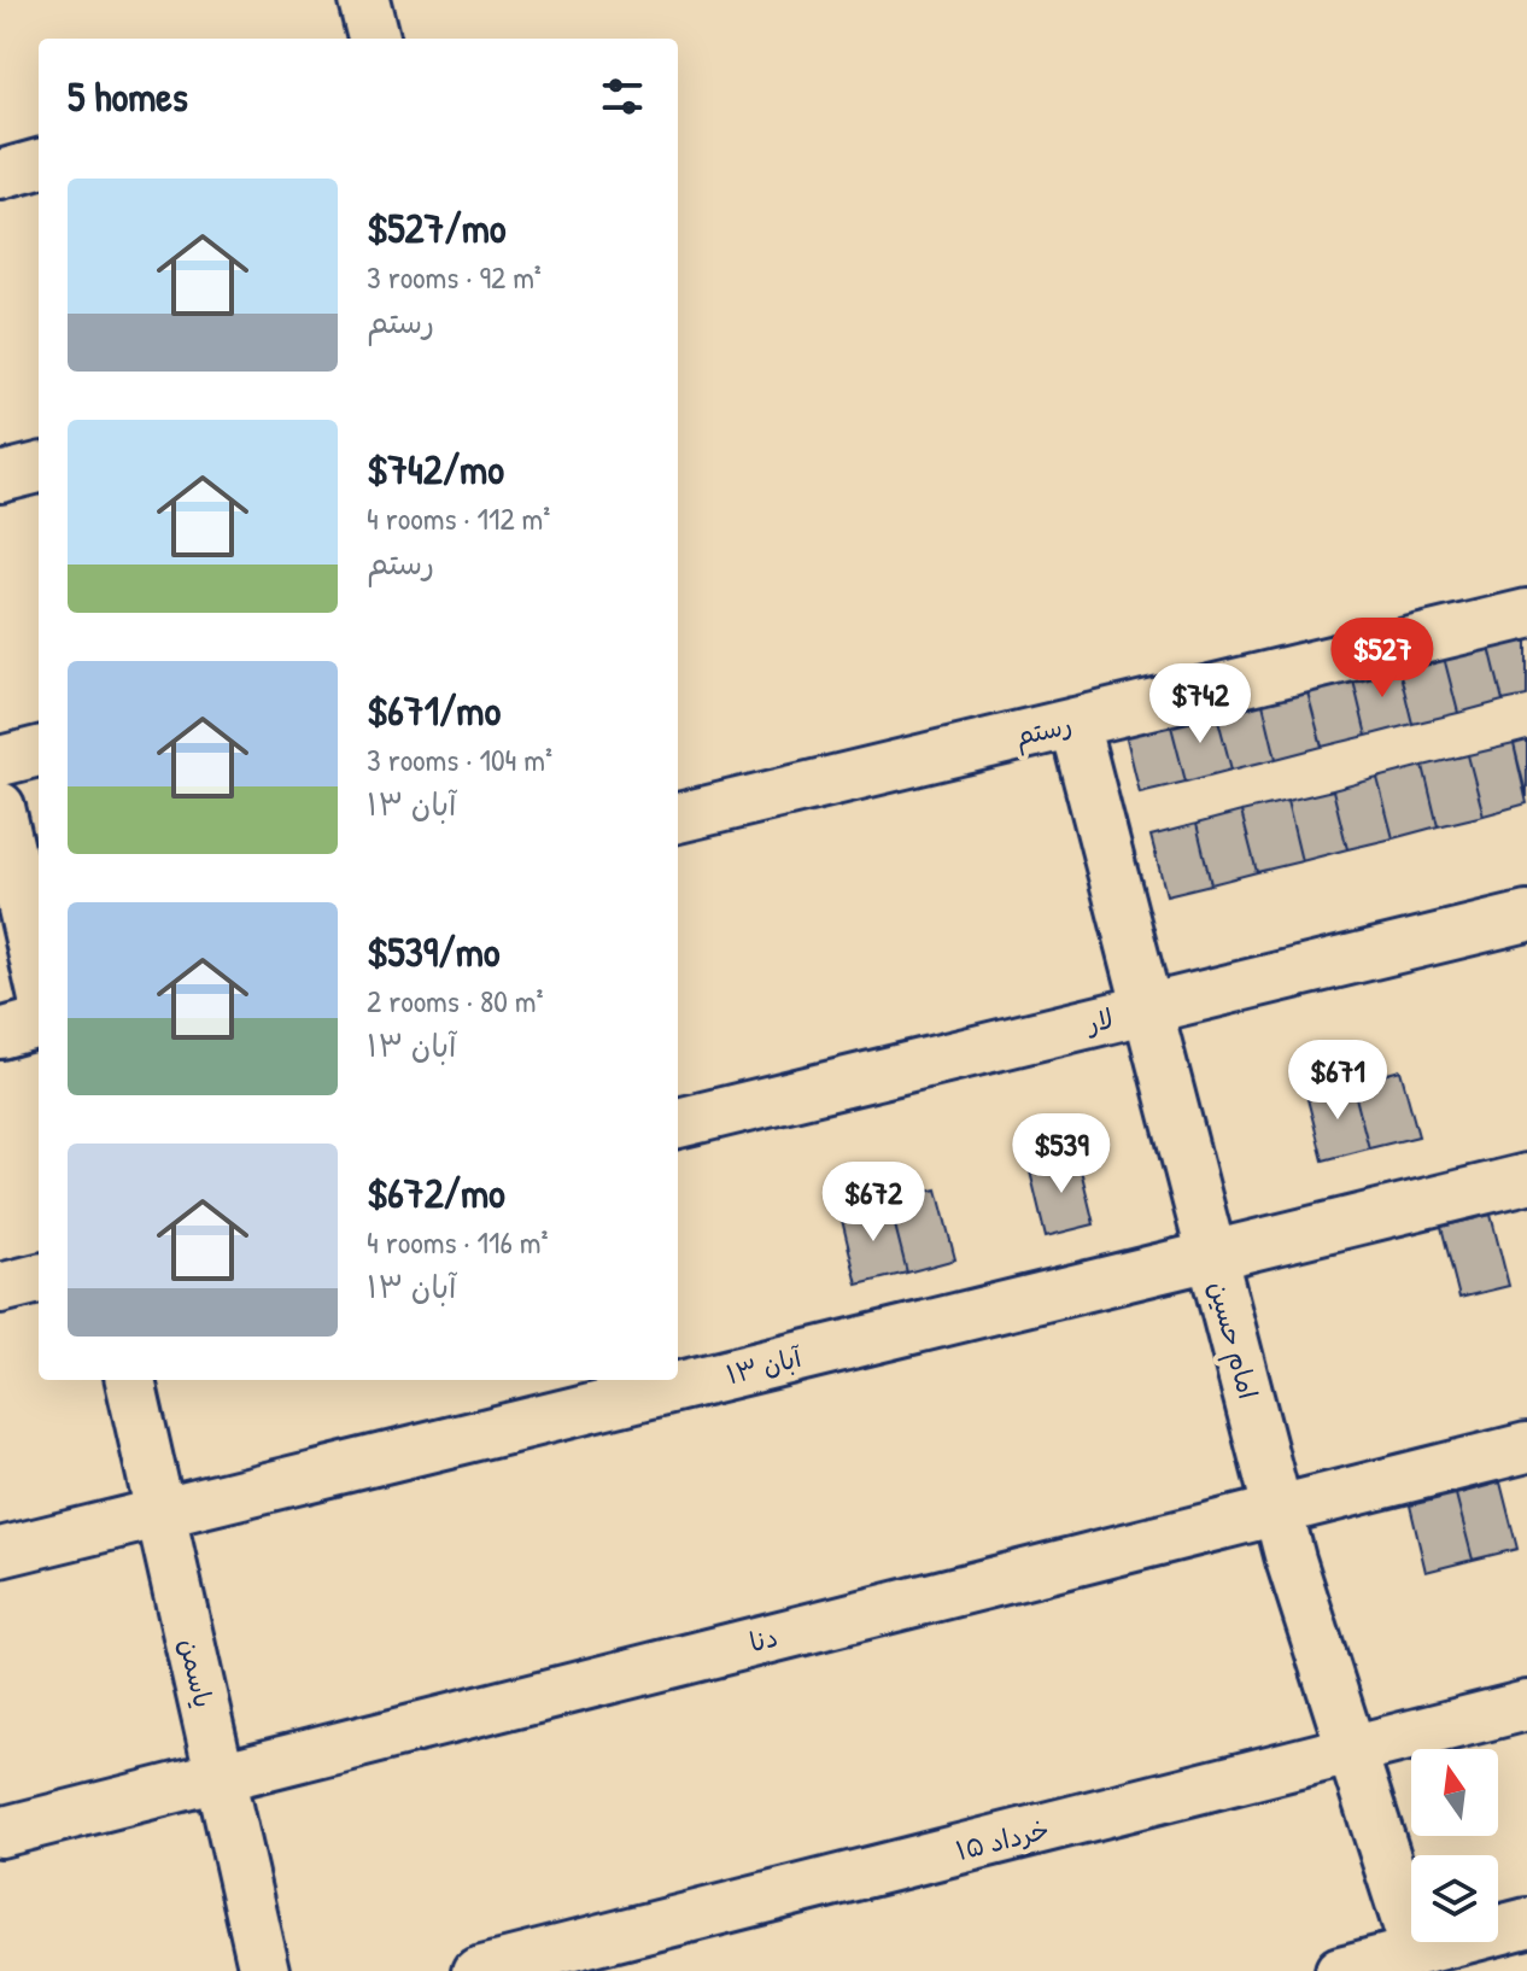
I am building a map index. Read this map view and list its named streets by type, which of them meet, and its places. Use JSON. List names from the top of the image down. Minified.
{"streets":{"street":["رستم","لار","امام حسین","۱۳ آبان","دنا","یاسمن","۱۵ خرداد"]},"crossings":[["رستم","امام حسین"],["لار","امام حسین"],["امام حسین","۱۳ آبان"],["امام حسین","دنا"],["امام حسین","۱۵ خرداد"],["۱۳ آبان","یاسمن"],["دنا","یاسمن"]],"north":"top","page":{"heading":"5 homes","list":[{"name":"$527/mo","note":"3 rooms · 92 m² · رستم"},{"name":"$742/mo","note":"4 rooms · 112 m² · رستم"},{"name":"$671/mo","note":"3 rooms · 104 m² · ۱۳ آبان"},{"name":"$539/mo","note":"2 rooms · 80 m² · ۱۳ آبان"},{"name":"$672/mo","note":"4 rooms · 116 m² · ۱۳ آبان"}],"price":["$527","$742","$671","$539","$672"]}}
